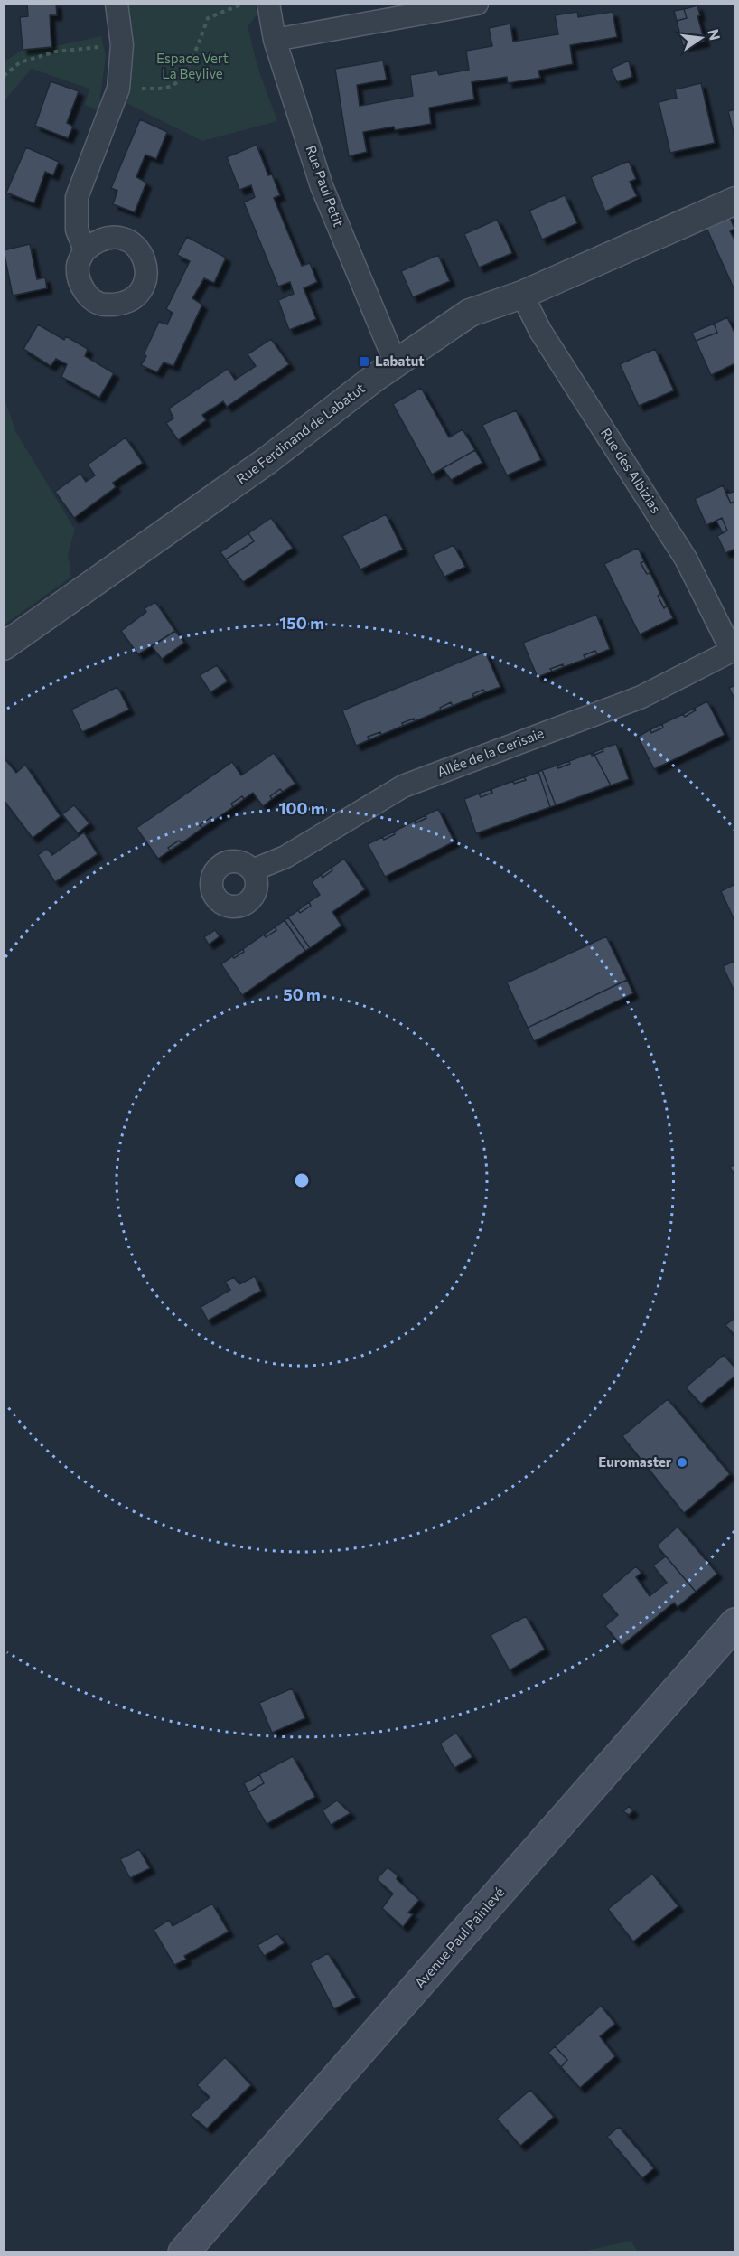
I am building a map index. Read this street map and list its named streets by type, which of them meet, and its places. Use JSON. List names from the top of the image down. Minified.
{"streets":{"main road":["Avenue Paul Painlevé"],"street":["Rue Paul Petit","Rue Ferdinand de Labatut","Rue des Albizias","Allée de la Cerisaie"]},"crossings":[["Rue Paul Petit","Rue Ferdinand de Labatut"],["Rue Ferdinand de Labatut","Rue des Albizias"],["Rue des Albizias","Allée de la Cerisaie"]],"parks":["Espace Vert La Beylive"],"places":{"transit":["Labatut"],"other":["Euromaster"]},"north":"right","rings":["150 m","100 m","50 m"]}
